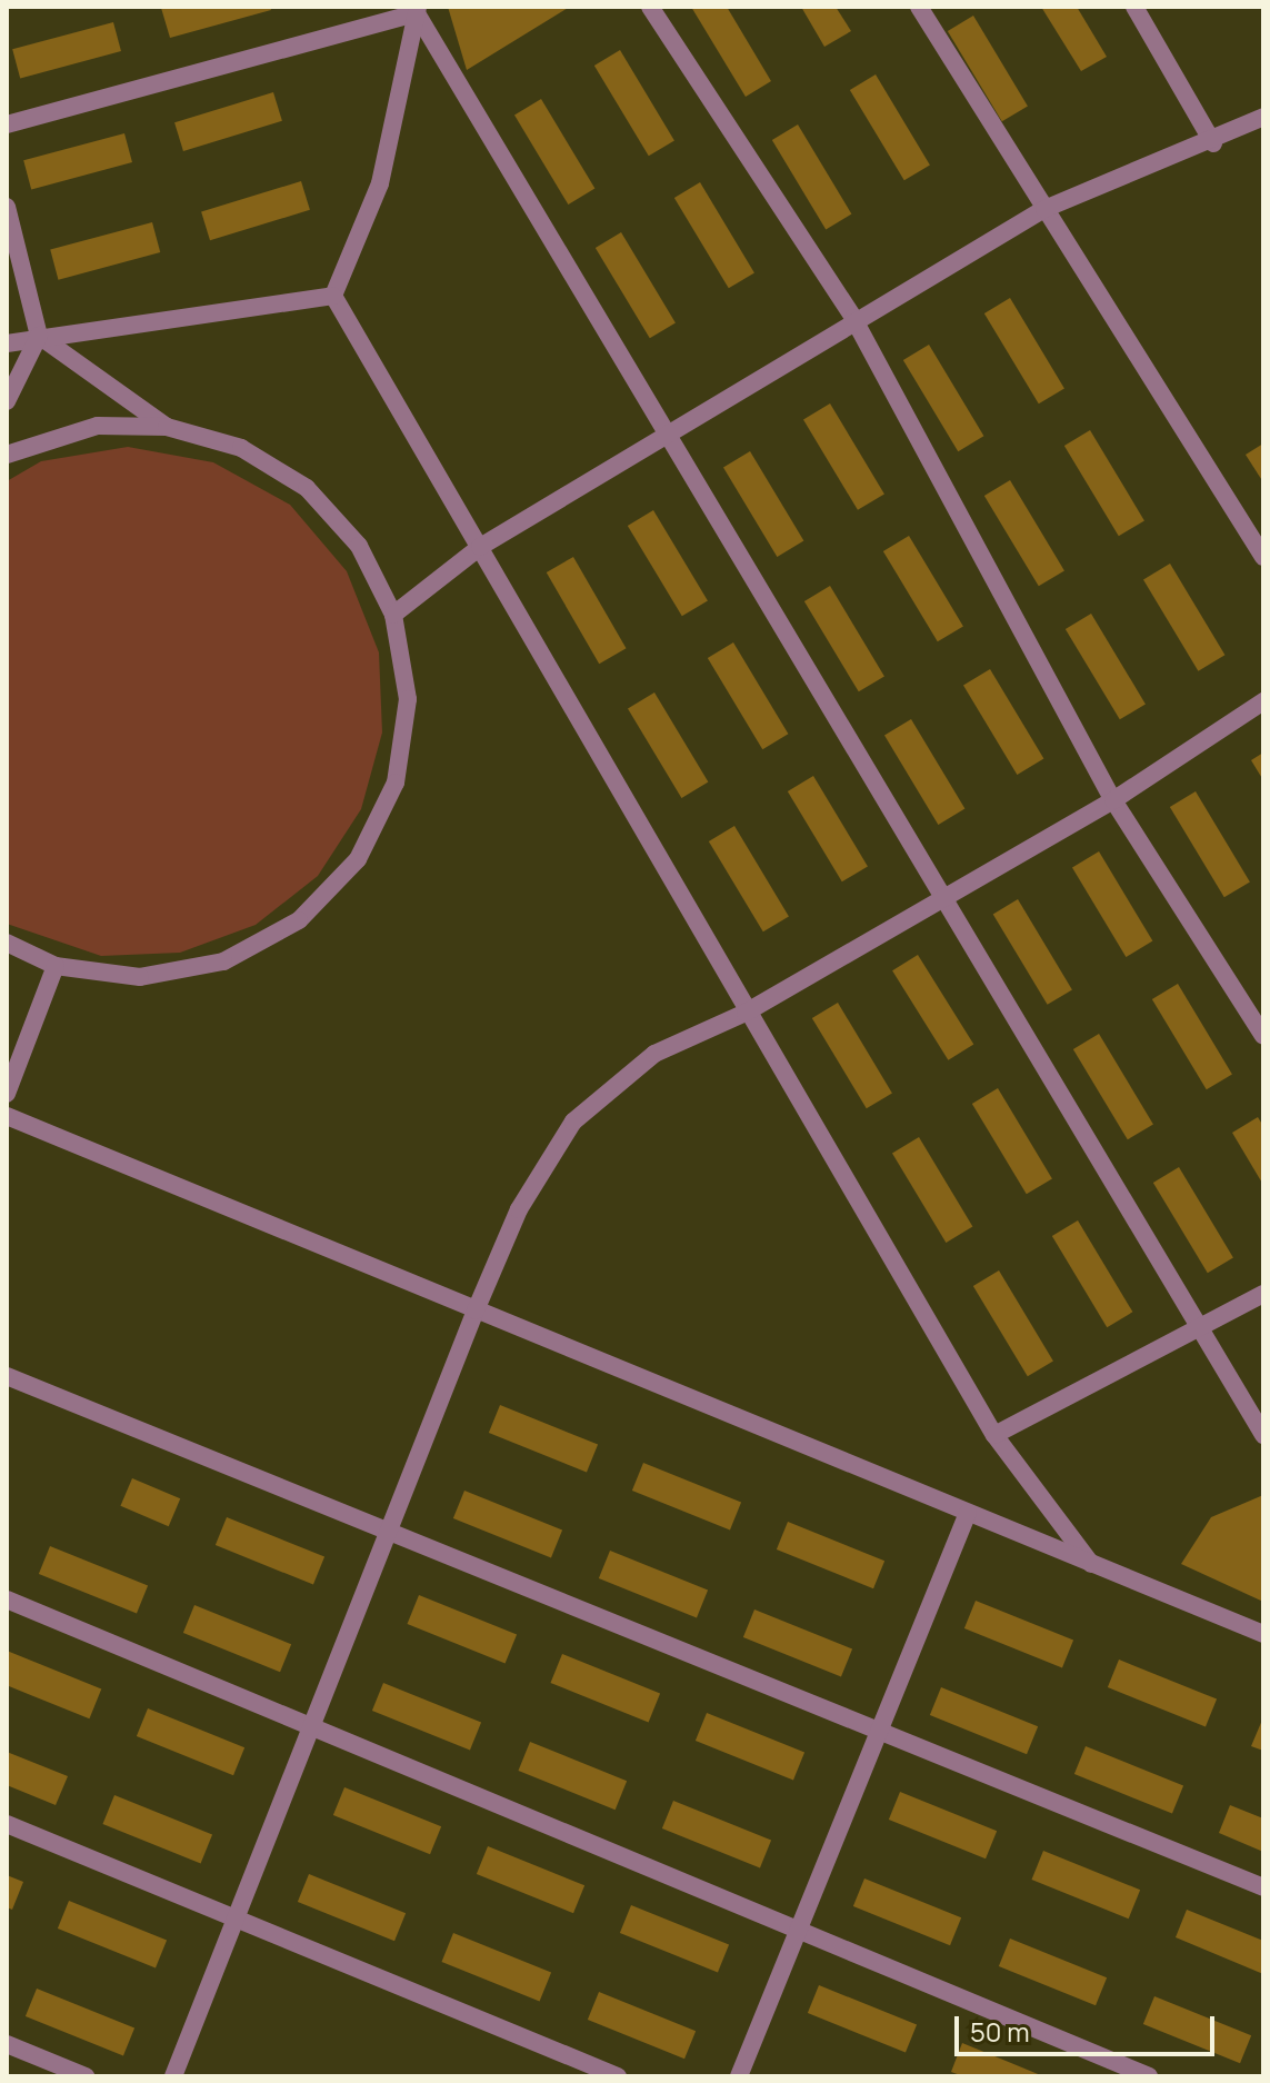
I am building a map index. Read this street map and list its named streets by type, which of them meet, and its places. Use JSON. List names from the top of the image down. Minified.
{"scale_bar":"50 m"}
